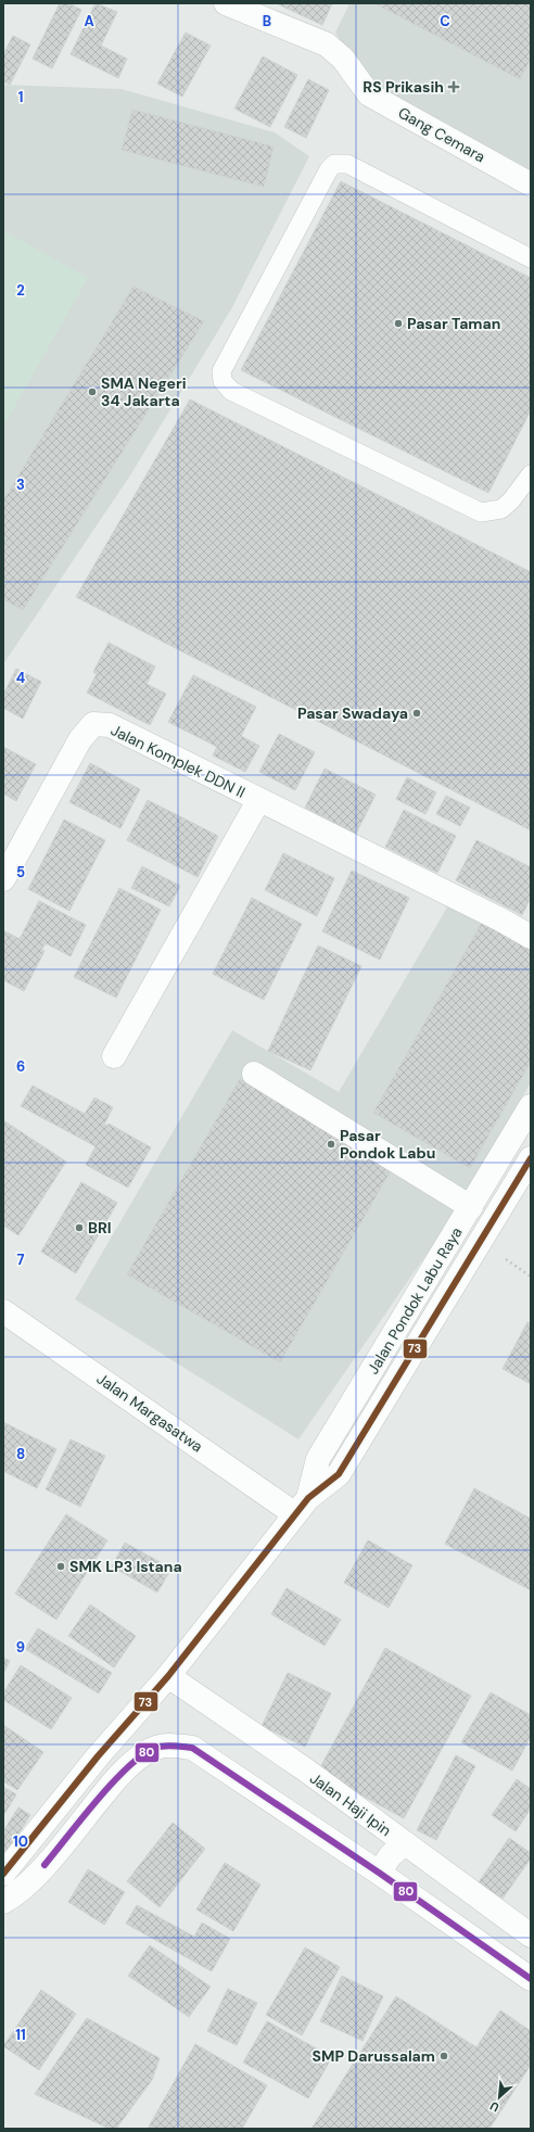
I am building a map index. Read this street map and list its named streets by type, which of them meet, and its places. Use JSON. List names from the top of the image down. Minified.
{"streets":{"street":["Gang Cemara","Jalan Komplek DDN II","Jalan Pondok Labu Raya","Jalan Margasatwa","Jalan Haji Ipin"]},"crossings":[["Jalan Pondok Labu Raya","Jalan Margasatwa"],["Jalan Pondok Labu Raya","Jalan Haji Ipin"]],"places":{"health":["RS Prikasih"],"other":["Pasar Taman","SMA Negeri 34 Jakarta","Pasar Swadaya","Pasar Pondok Labu","BRI","SMK LP3 Istana","SMP Darussalam"]},"lines":["transit line 73","transit line 80"],"north":"bottom left","grid":{"columns":["A","B","C"],"rows":["1","2","3","4","5","6","7","8","9","10","11"]}}
